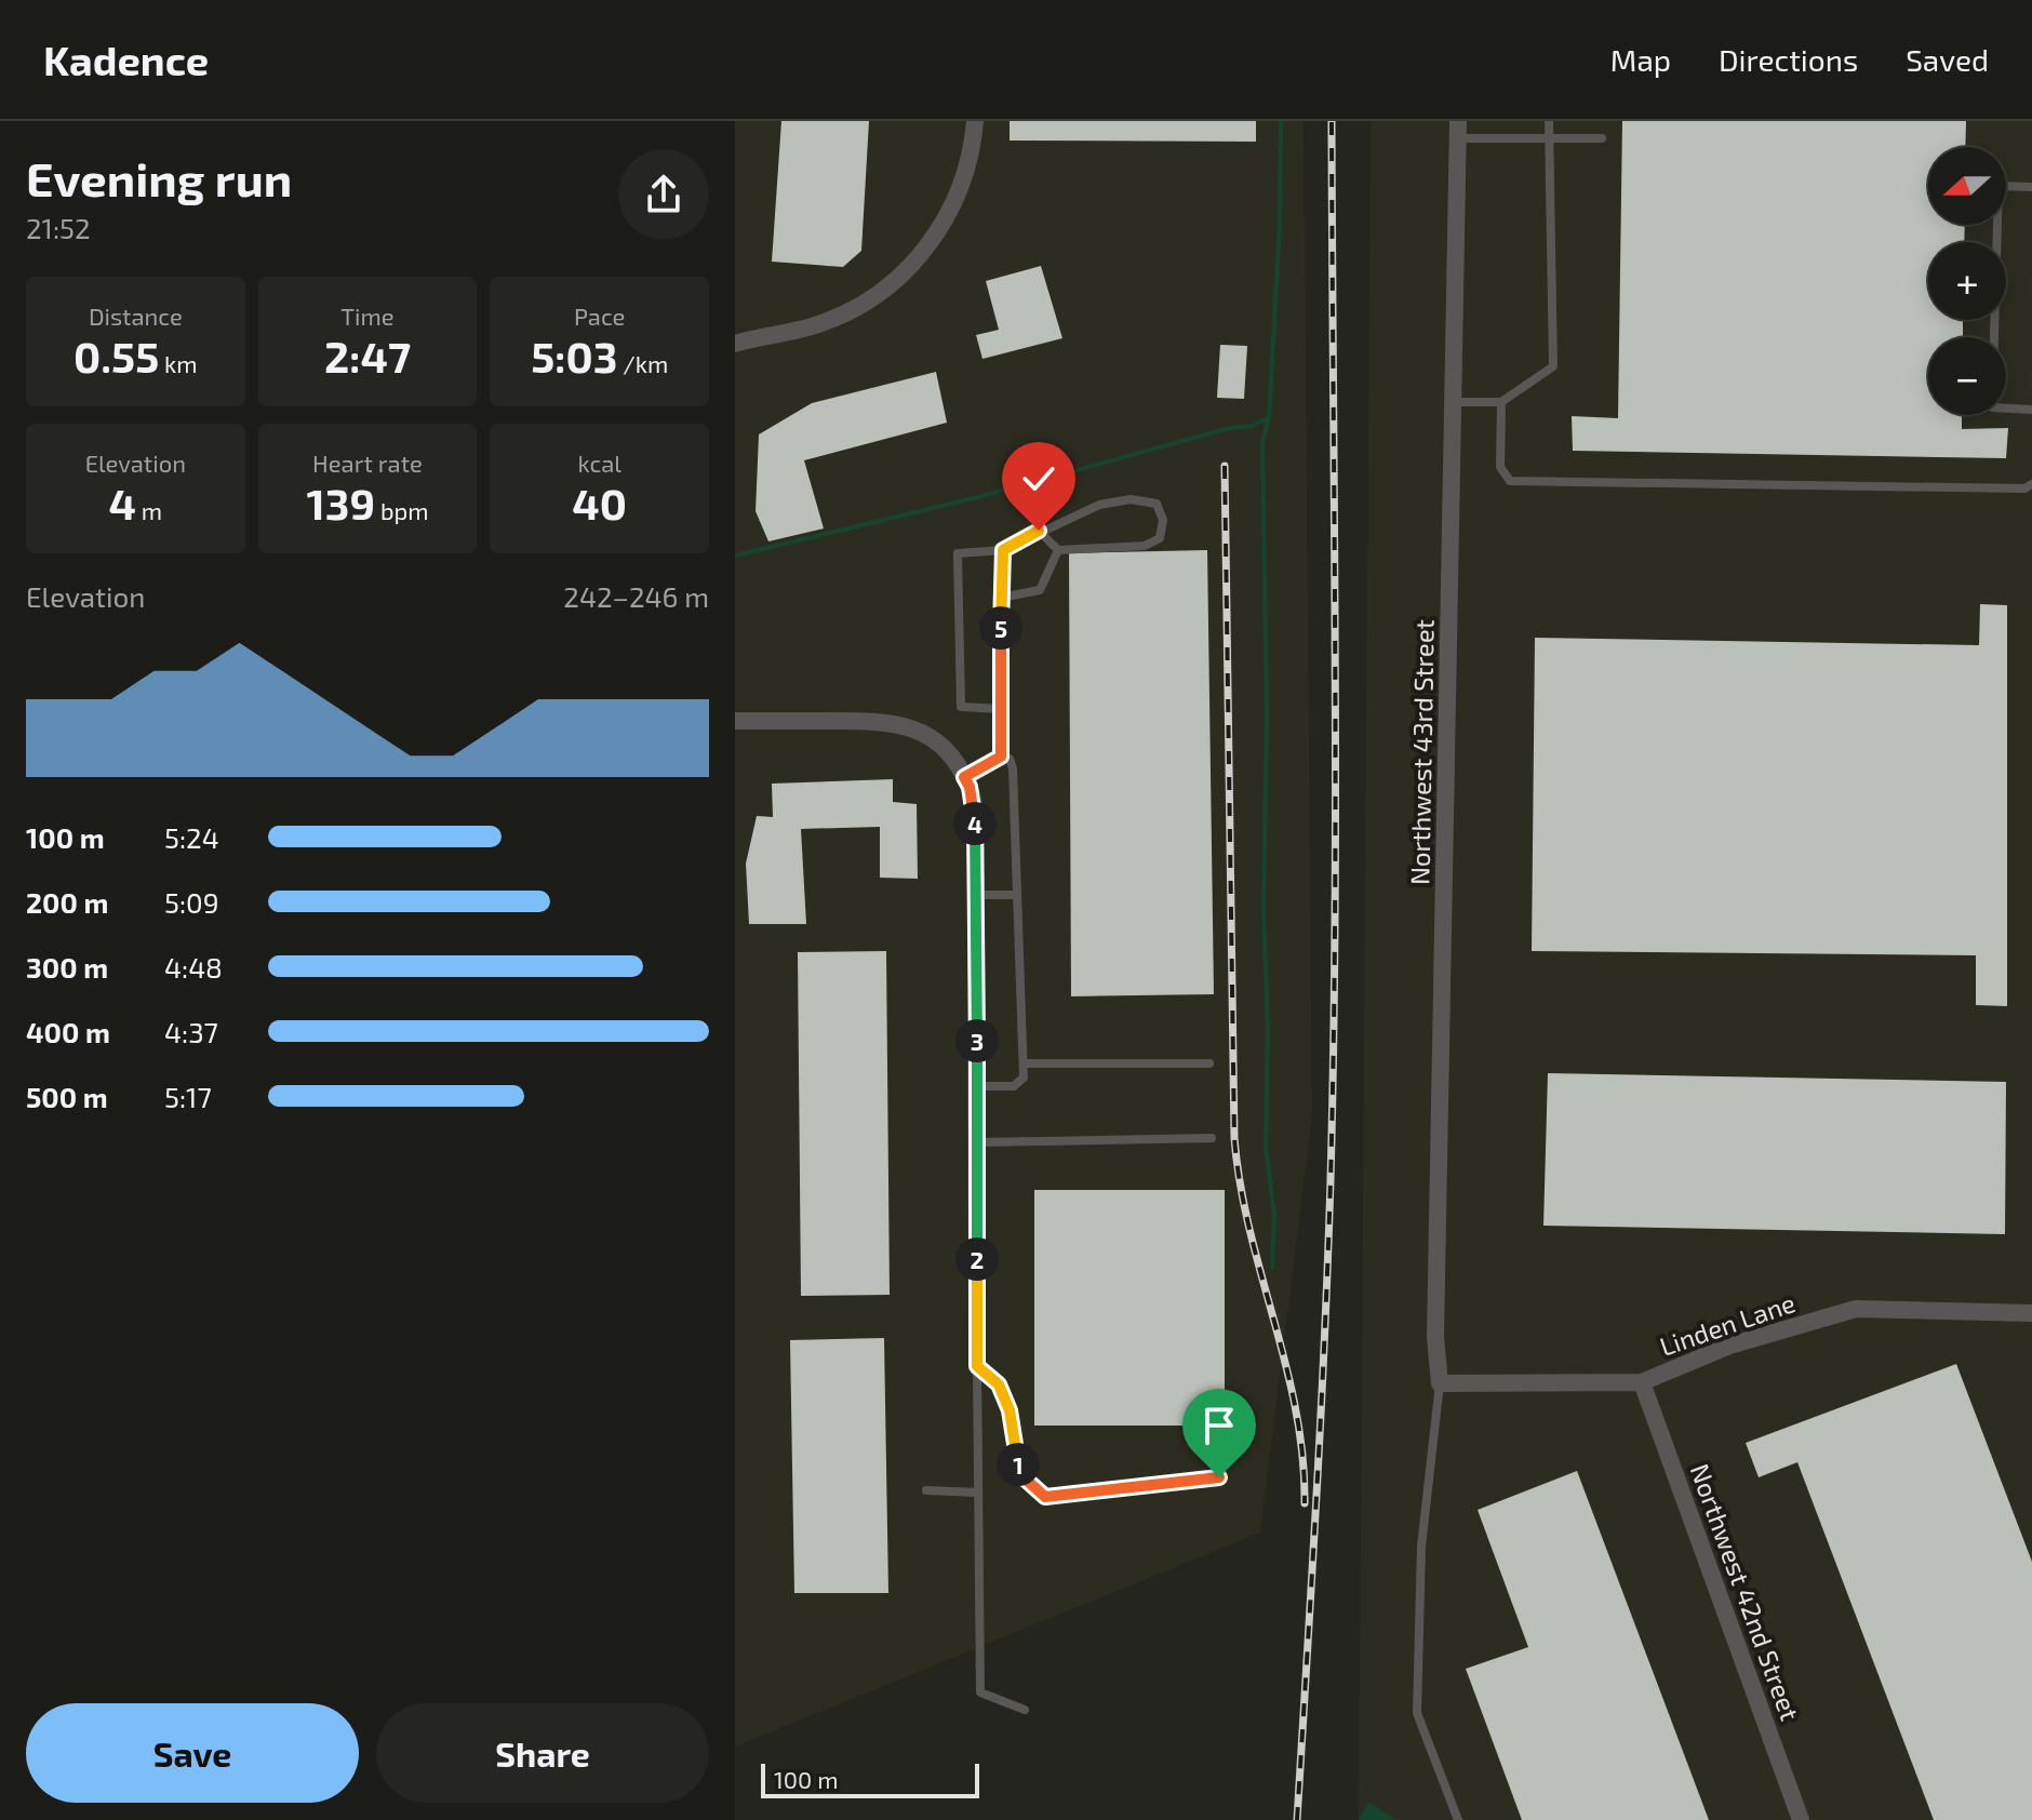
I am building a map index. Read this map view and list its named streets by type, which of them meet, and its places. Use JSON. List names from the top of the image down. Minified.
{"streets":{"street":["Northwest 43rd Street","Linden Lane","Northwest 42nd Street"]},"crossings":[["Northwest 43rd Street","Linden Lane"],["Linden Lane","Northwest 42nd Street"]],"scale_bar":"100 m","north":"left","page":{"header":"Kadence","nav":["Map","Directions","Saved"],"heading":["Evening run","21:52"],"map_buttons":["+","−"],"stats":[["Distance","0.55 km"],["Time","2:47"],["Pace","5:03 /km"],["Elevation","4 m"],["Heart rate","139 bpm"],["kcal","40"]],"chart":["Elevation","242–246 m"],"pins":["5","4","3","2","1"],"list":[{"name":"100 m","note":"5:24"},{"name":"200 m","note":"5:09"},{"name":"300 m","note":"4:48"},{"name":"400 m","note":"4:37"},{"name":"500 m","note":"5:17"}],"buttons":["Save","Share"],"scale":"100 m"}}
